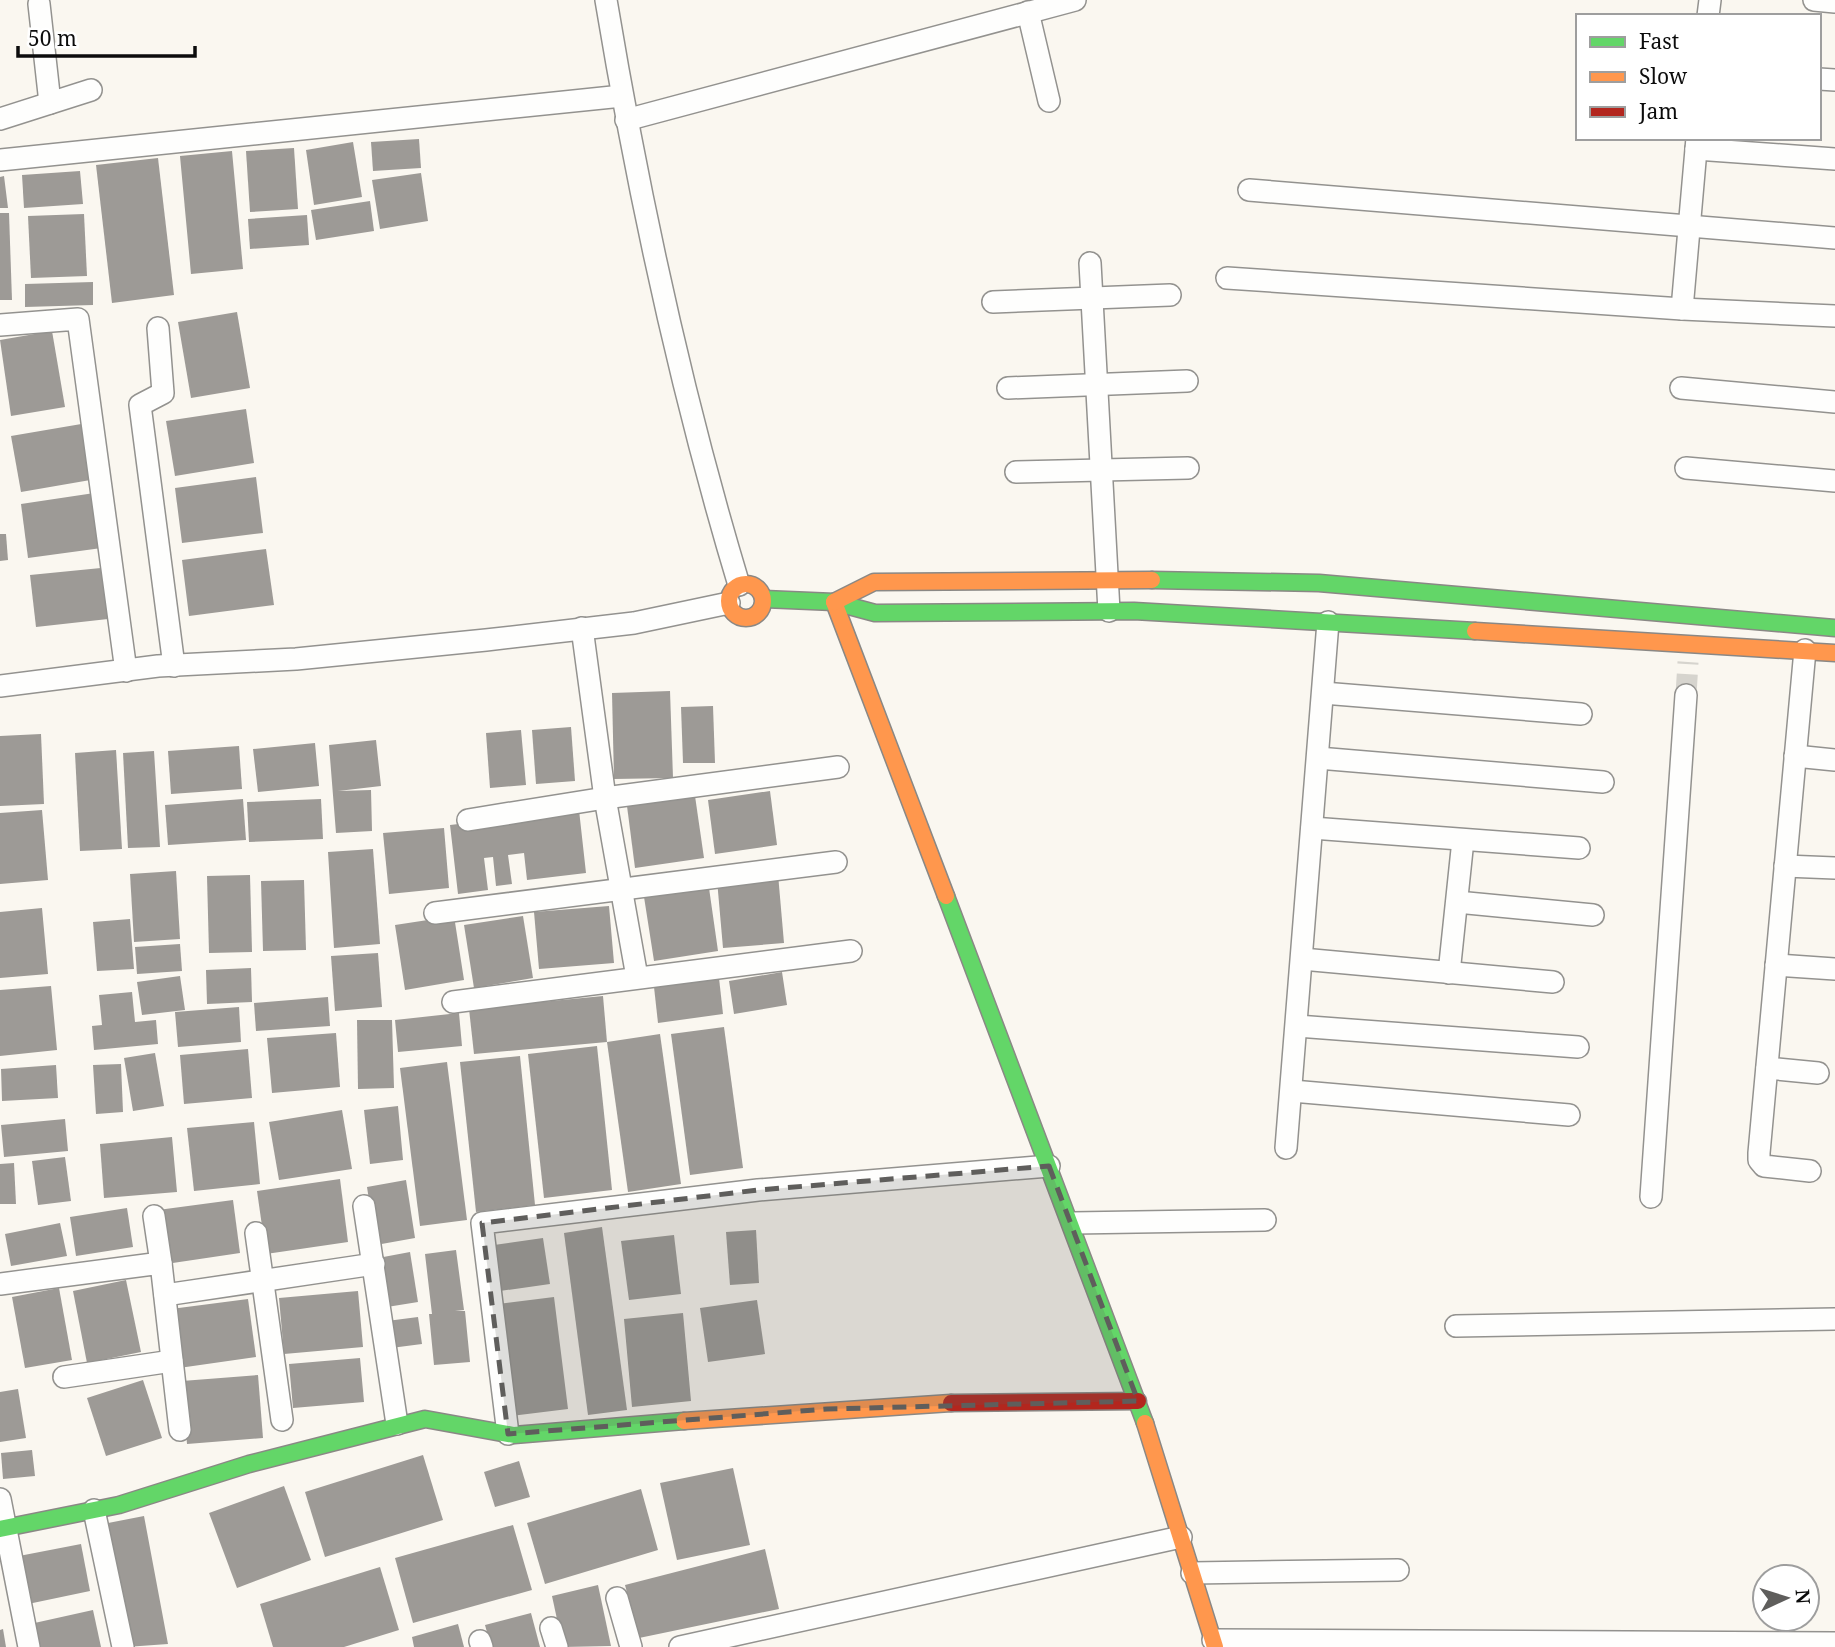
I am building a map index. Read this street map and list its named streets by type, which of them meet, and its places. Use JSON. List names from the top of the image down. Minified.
{"legend":["Fast","Slow","Jam"],"scale_bar":"50 m","north":"right"}
